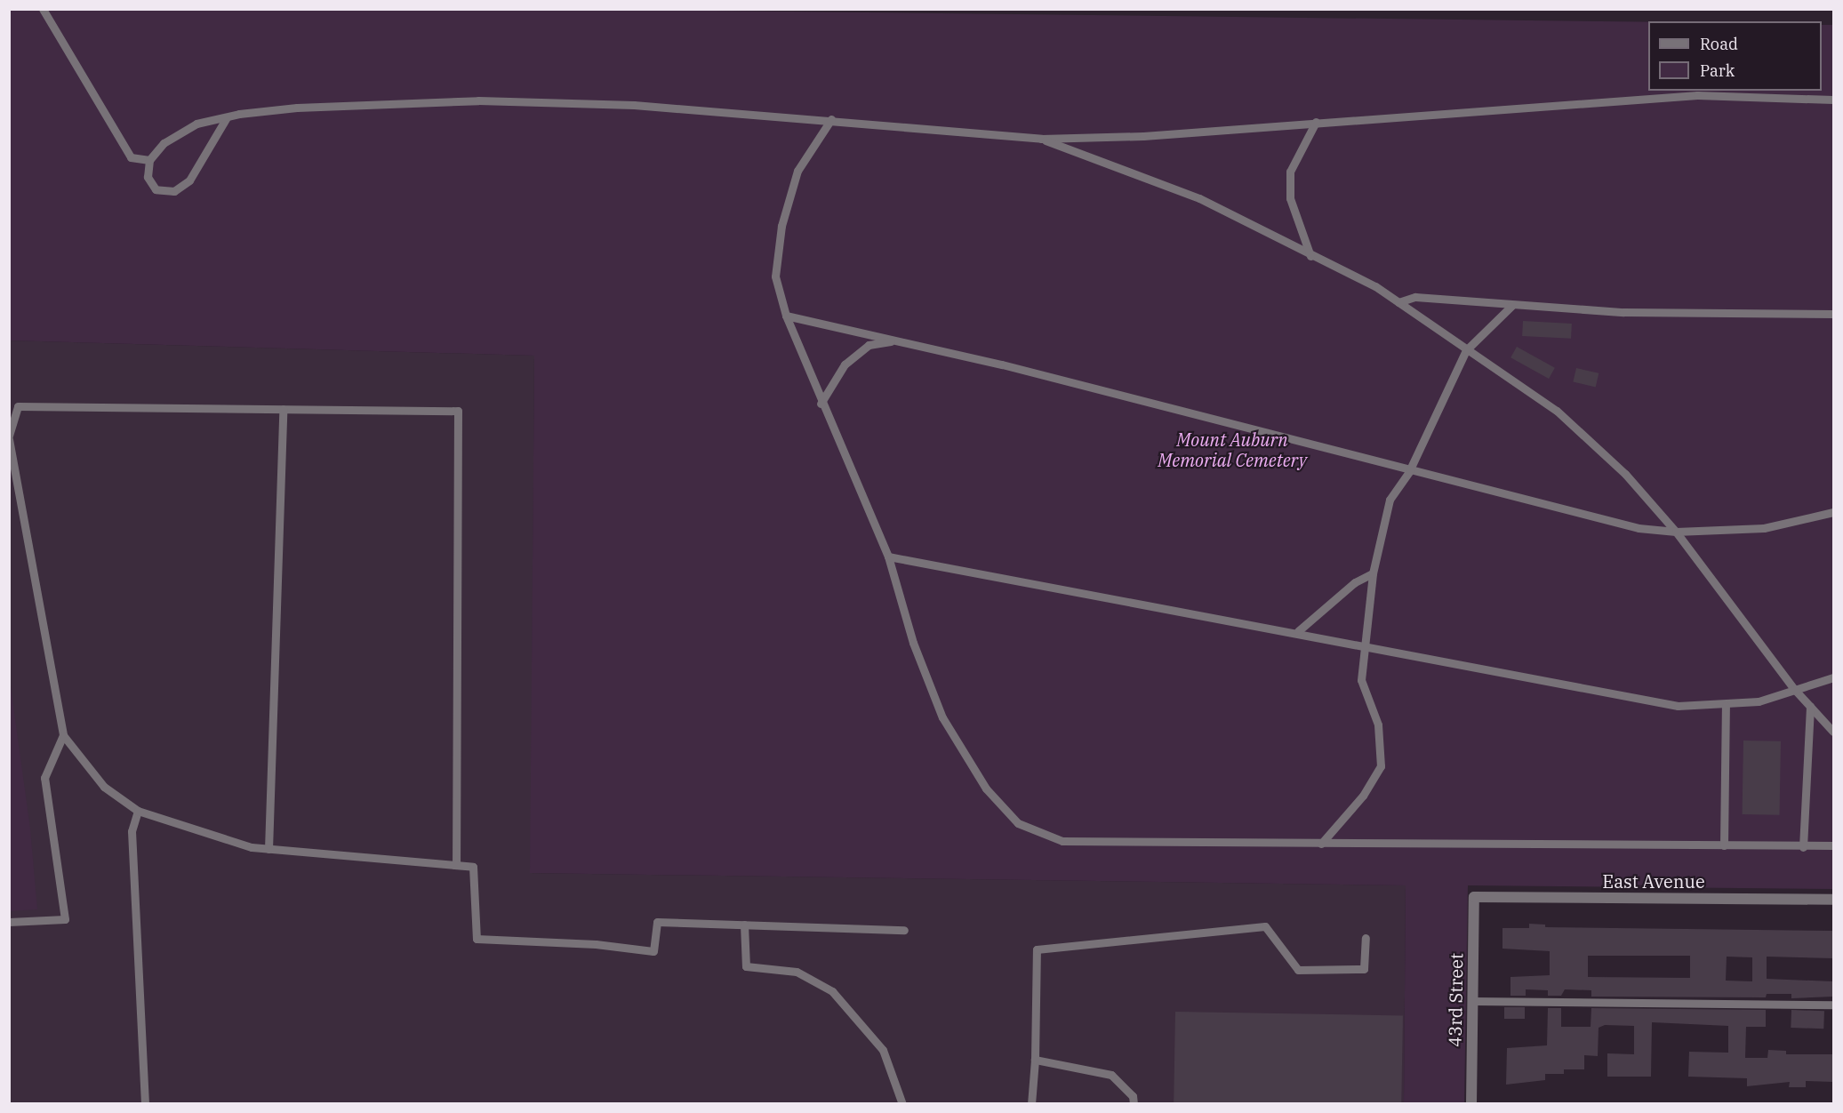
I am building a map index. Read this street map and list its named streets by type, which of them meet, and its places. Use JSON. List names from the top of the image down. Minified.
{"streets":{"street":["East Avenue","43rd Street"]},"crossings":[["East Avenue","43rd Street"]],"parks":["Mount Auburn Memorial Cemetery"],"legend":["Road","Park"]}
